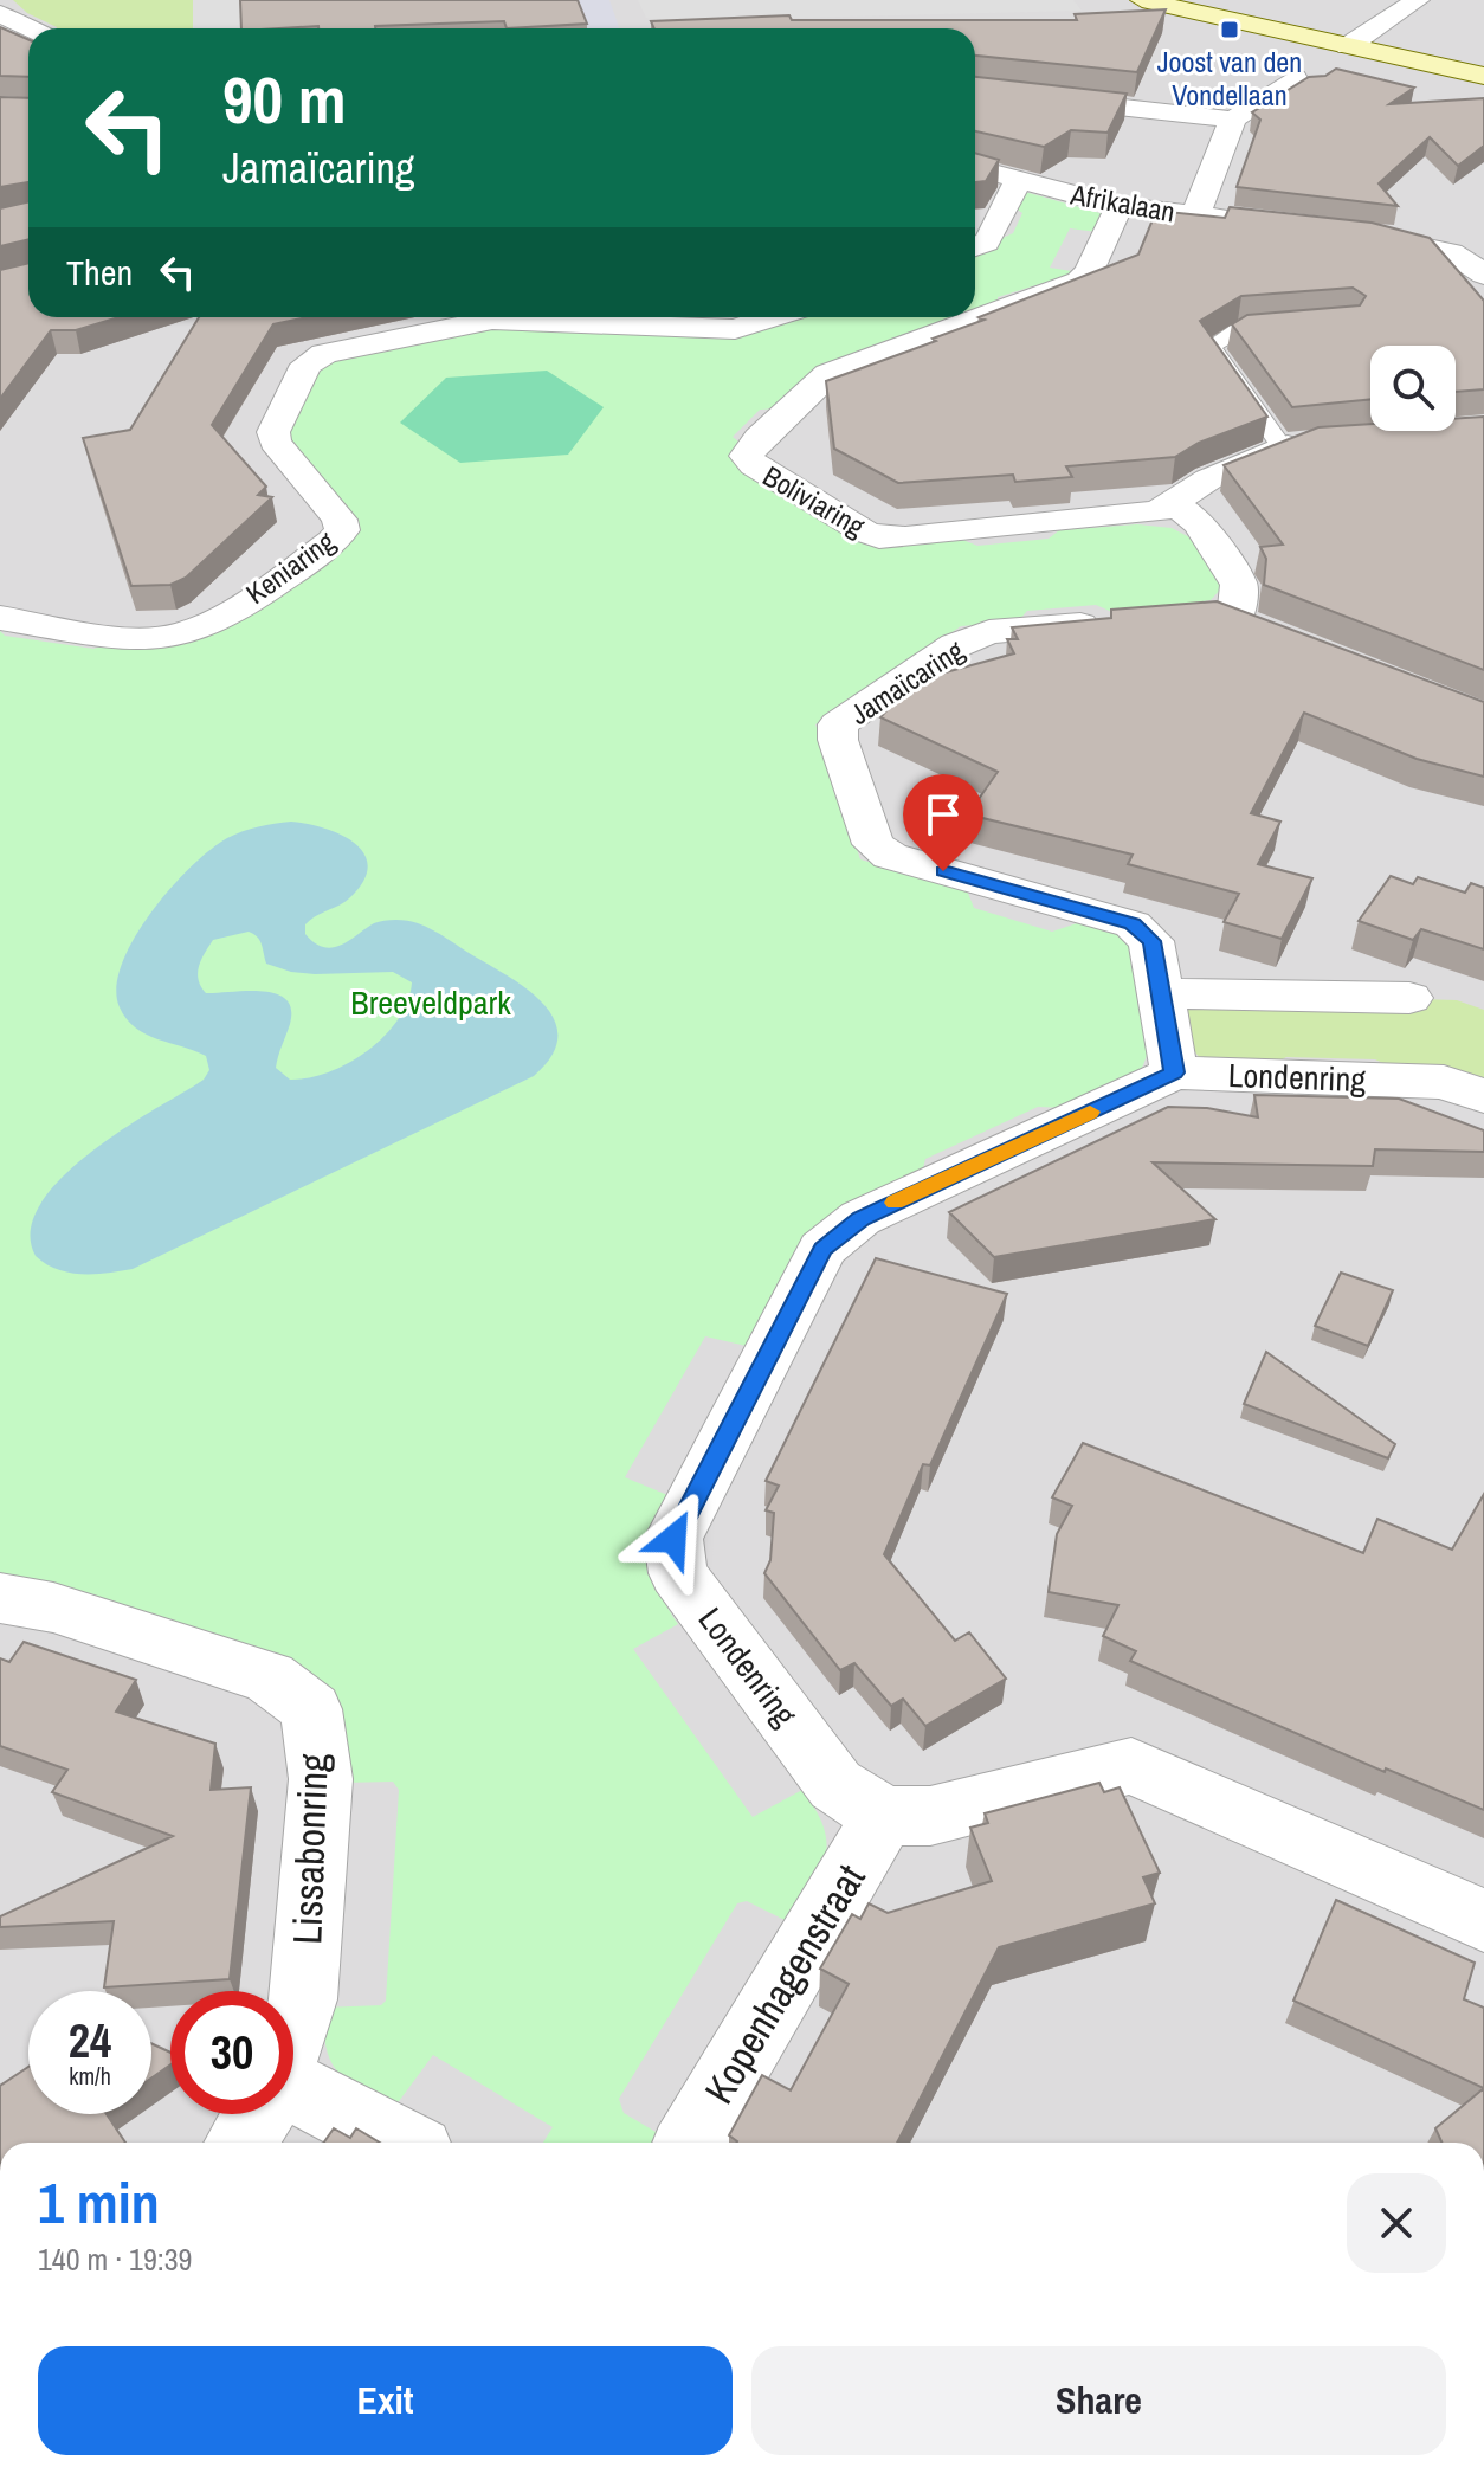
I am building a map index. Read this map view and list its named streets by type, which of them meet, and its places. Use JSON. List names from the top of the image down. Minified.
{"streets":{"street":["Afrikalaan","Boliviaring","Keniaring","Jamaïcaring","Londenring","Lissabonring","Kopenhagenstraat"]},"crossings":[["Afrikalaan","Boliviaring"],["Jamaïcaring","Londenring"],["Londenring","Kopenhagenstraat"]],"parks":["Breeveldpark"],"places":{"transit":["Joost van den Vondellaan"]},"page":{"turn":["90 m","Jamaïcaring"],"then":"Then","speed":"24 km/h","limit":"30","heading":["1 min","140 m · 19:39"],"buttons":["Exit","Share"]}}
